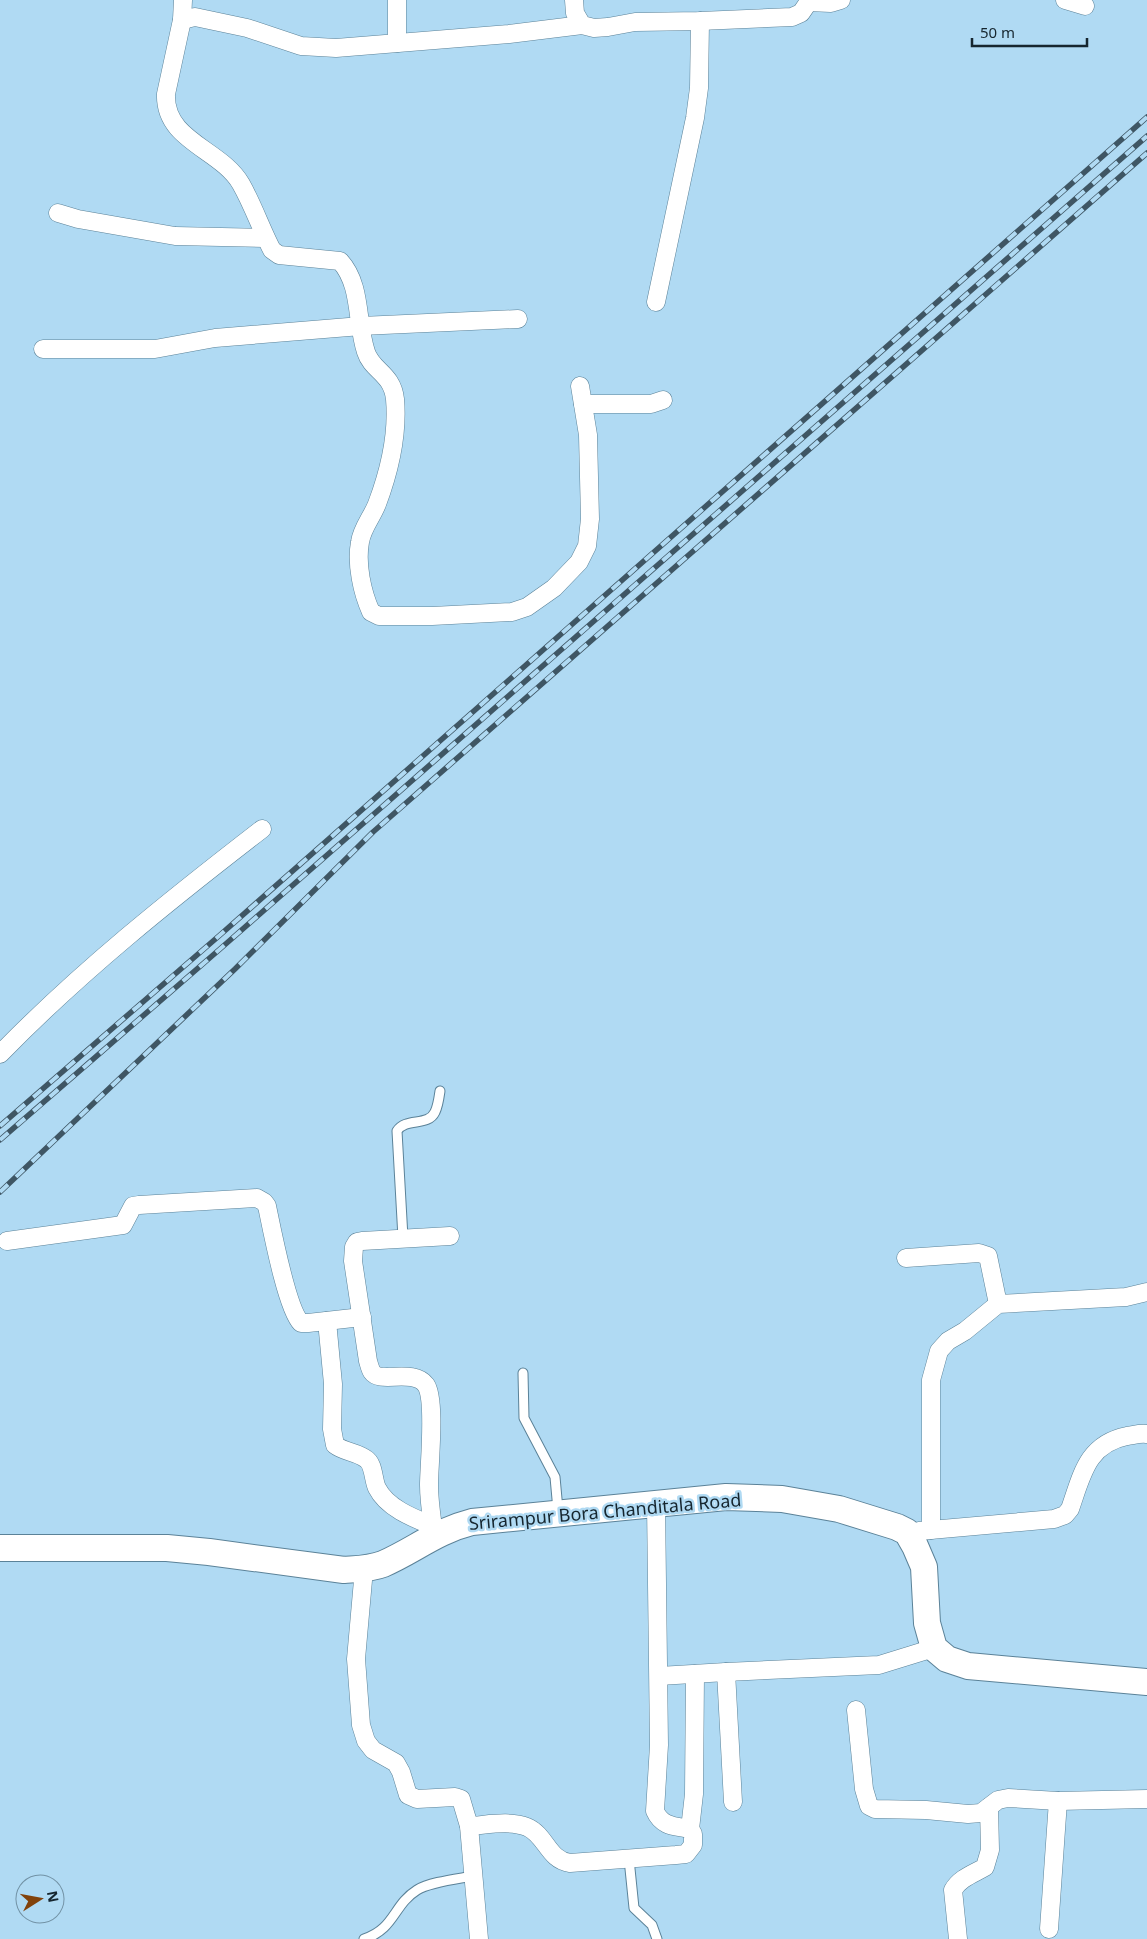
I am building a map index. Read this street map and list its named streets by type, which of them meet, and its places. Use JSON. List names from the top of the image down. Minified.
{"streets":{"main road":["Srirampur Bora Chanditala Road"]},"scale_bar":"50 m","north":"right"}
